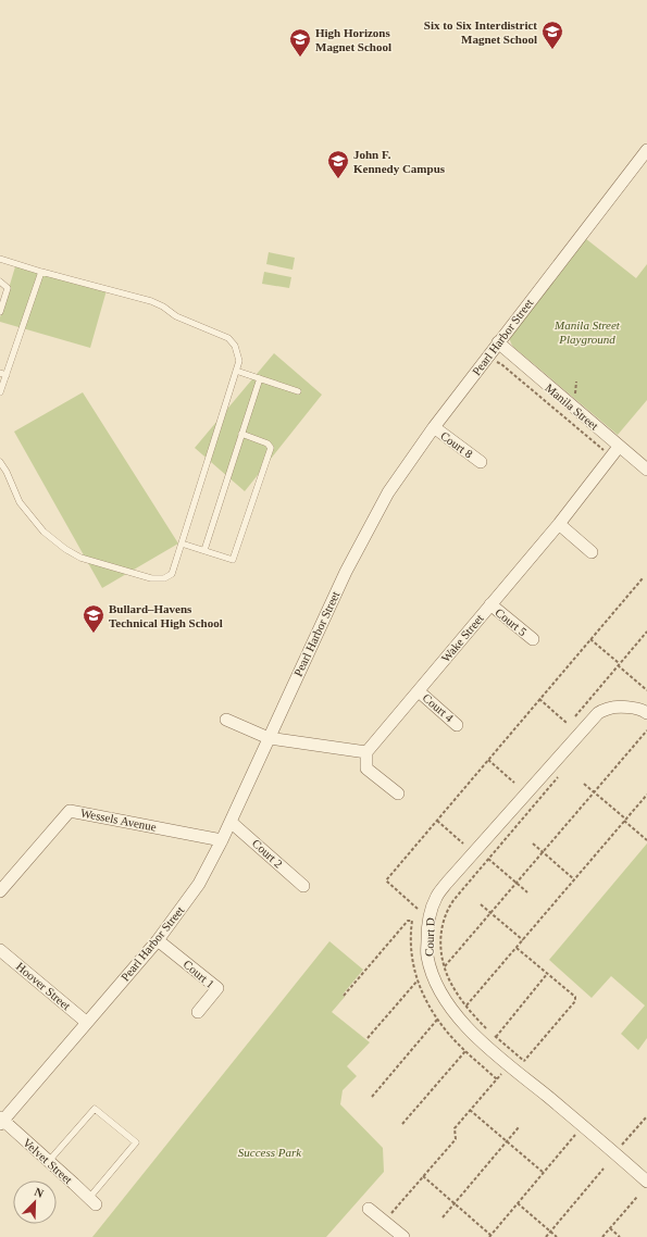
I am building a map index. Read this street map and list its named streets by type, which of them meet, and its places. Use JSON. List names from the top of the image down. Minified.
{"streets":{"street":["Pearl Harbor Street","Manila Street","Court 8","Court 5","Wake Street","Court 4","Wessels Avenue","Court 2","Court D","Court 1","Hoover Street","Velvet Street"]},"crossings":[["Pearl Harbor Street","Manila Street"],["Pearl Harbor Street","Court 8"],["Pearl Harbor Street","Wessels Avenue"],["Pearl Harbor Street","Court 2"],["Pearl Harbor Street","Court 1"],["Pearl Harbor Street","Hoover Street"],["Pearl Harbor Street","Velvet Street"],["Manila Street","Wake Street"],["Court 5","Wake Street"],["Wake Street","Court 4"]],"parks":["Manila Street Playground","Success Park"],"places":{"school or university":["Six to Six Interdistrict Magnet School","High Horizons Magnet School","John F. Kennedy Campus","Bullard–Havens Technical High School"]},"north":"top right"}
